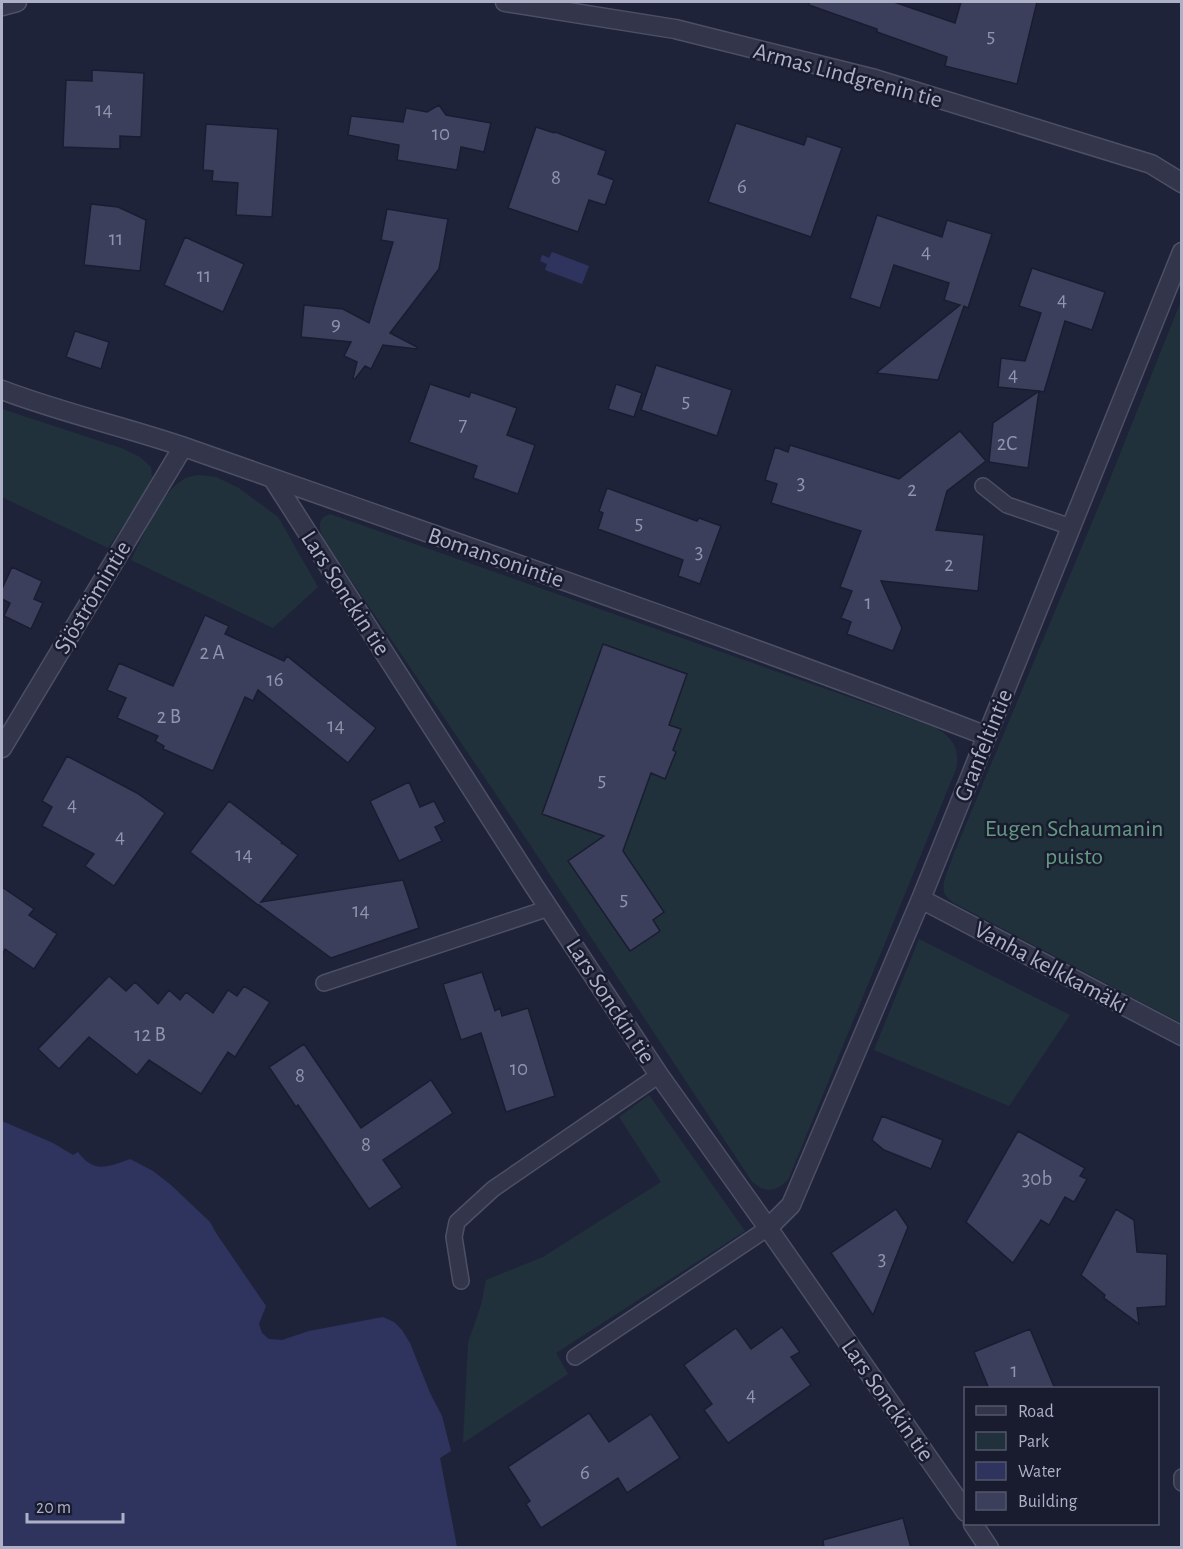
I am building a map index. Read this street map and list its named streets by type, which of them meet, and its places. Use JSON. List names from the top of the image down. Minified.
{"streets":{"street":["Armas Lindgrenin tie","Bomansonintie","Lars Sonckin tie","Sjöströmintie","Granfeltintie","Vanha kelkkamäki"]},"crossings":[["Bomansonintie","Lars Sonckin tie"],["Bomansonintie","Sjöströmintie"],["Bomansonintie","Granfeltintie"],["Lars Sonckin tie","Granfeltintie"],["Granfeltintie","Vanha kelkkamäki"]],"parks":["Eugen Schaumanin puisto"],"house_numbers":["5","14","10","8","6","11","4","11","4","9","4","5","7","2C","3","2","5","3","2","1","2 A","16","2 B","14","5","4","4","14","5","14","12 B","10","8","8","30b","3","1","4","6"],"legend":["Road","Park","Water","Building"],"scale_bar":"20 m"}
